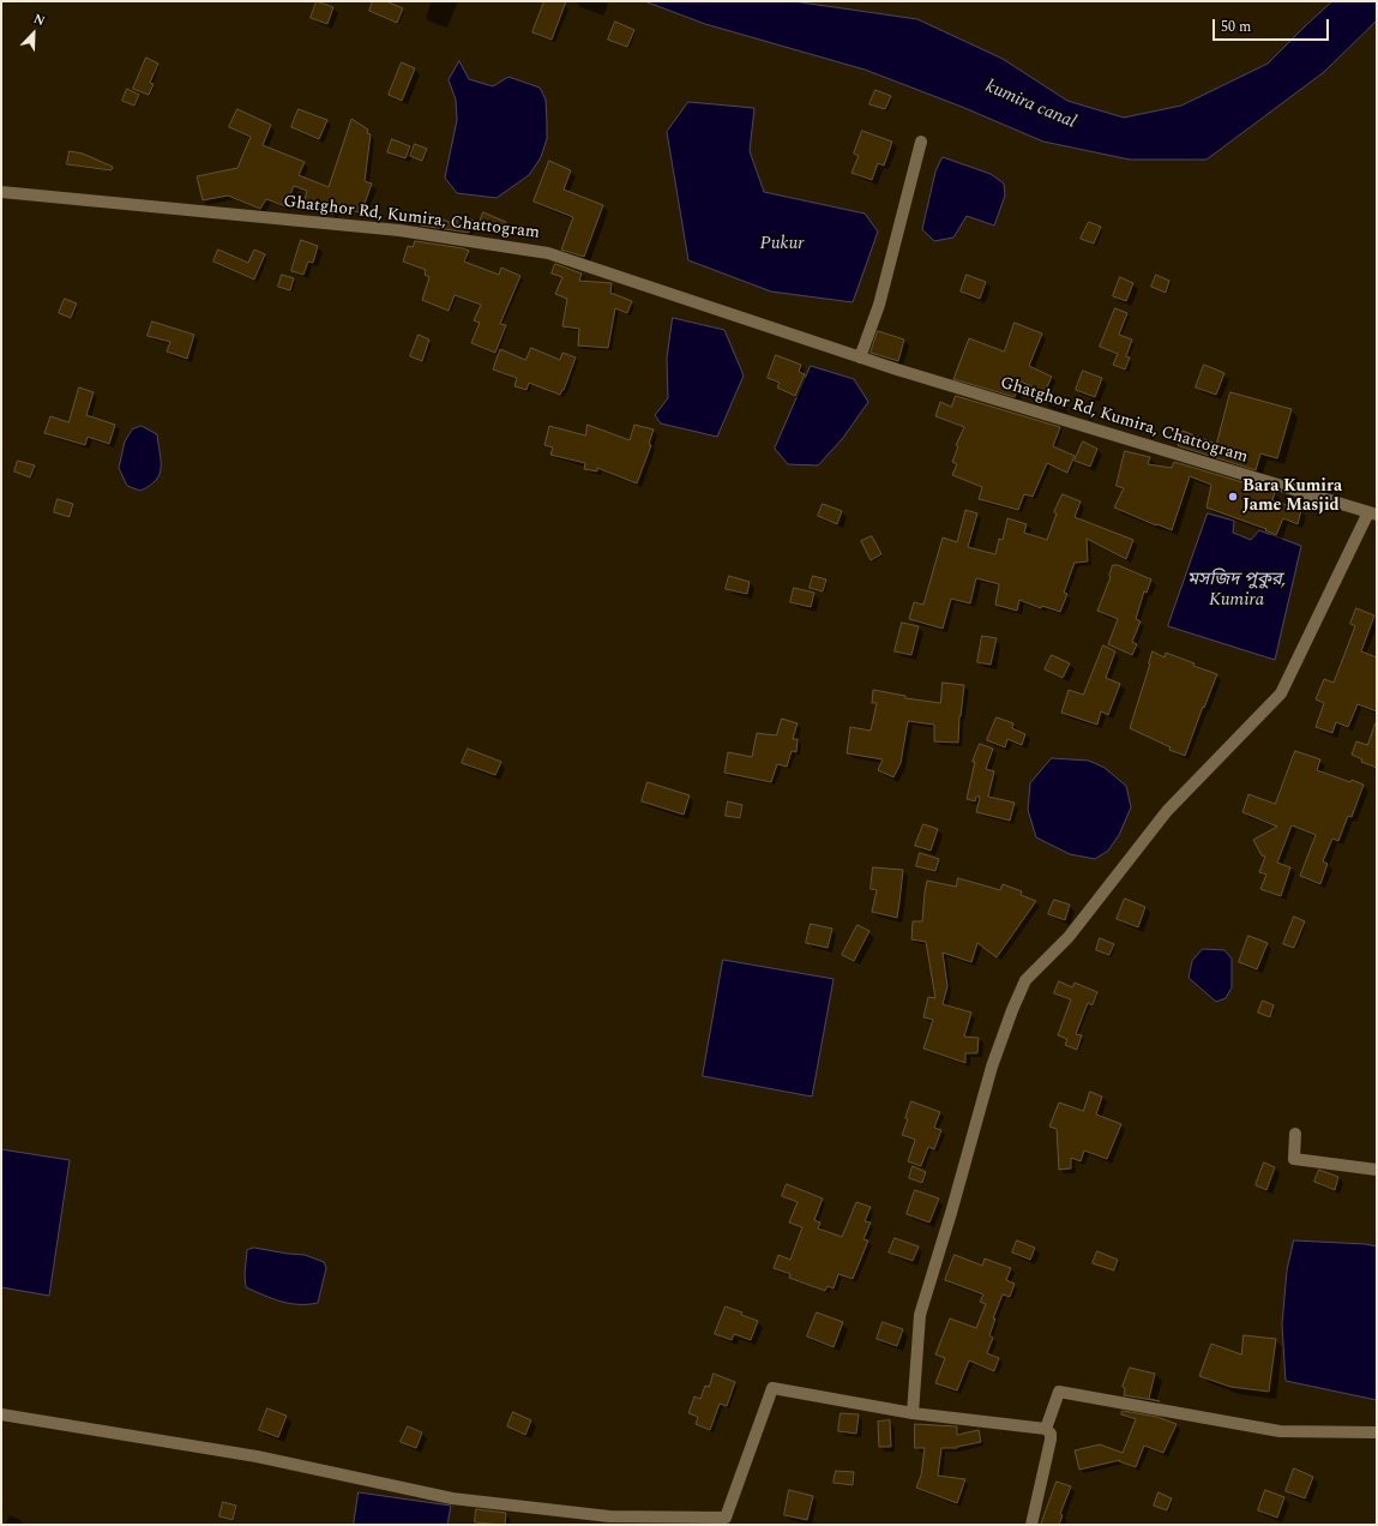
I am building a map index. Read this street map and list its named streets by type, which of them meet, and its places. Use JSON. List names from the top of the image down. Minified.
{"streets":{"street":["Ghatghor Rd, Kumira, Chattogram"]},"water":["kumira canal","Pukur","মসজিদ পুকুর, Kumira"],"places":["Bara Kumira Jame Masjid"],"scale_bar":"50 m","north":"top right"}
